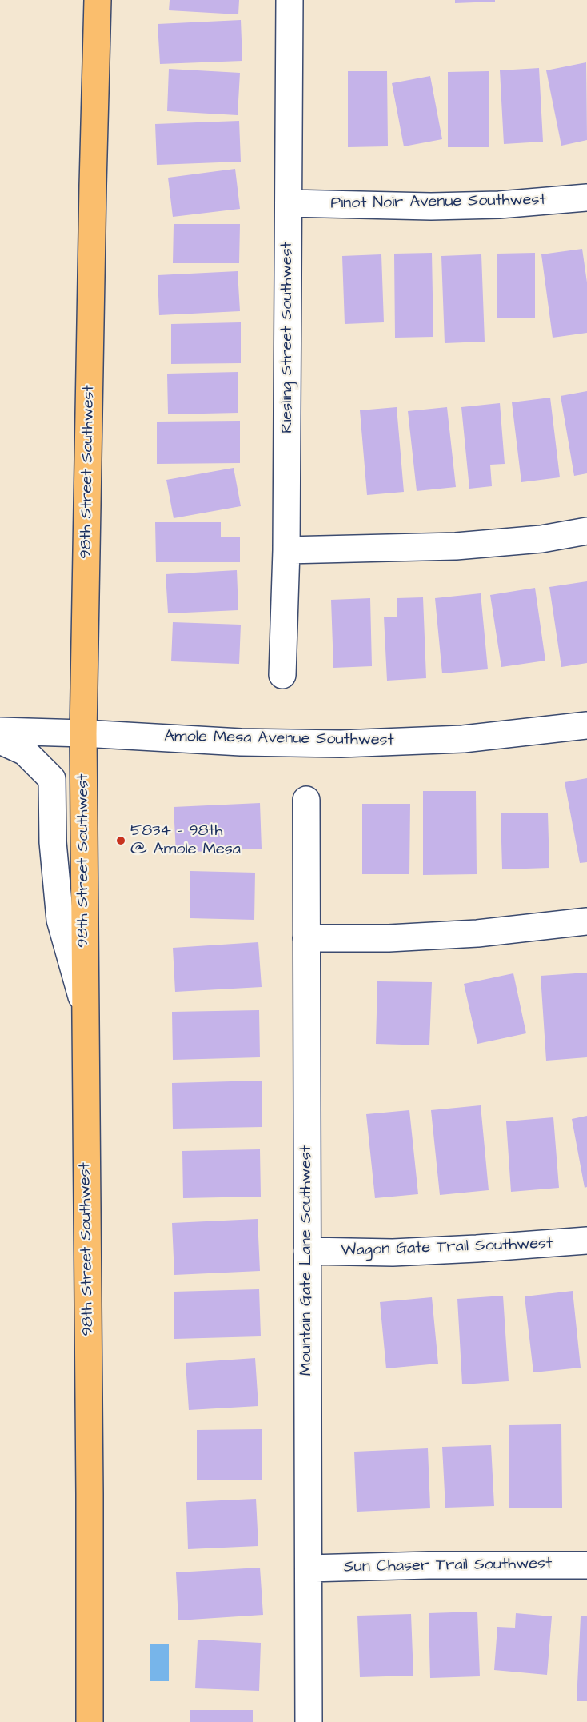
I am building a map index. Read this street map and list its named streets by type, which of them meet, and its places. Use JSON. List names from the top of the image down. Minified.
{"streets":{"main road":["98th Street Southwest"],"street":["Pinot Noir Avenue Southwest","Riesling Street Southwest","Amole Mesa Avenue Southwest","Wagon Gate Trail Southwest","Mountain Gate Lane Southwest","Sun Chaser Trail Southwest"]},"crossings":[["Pinot Noir Avenue Southwest","Riesling Street Southwest"],["98th Street Southwest","Amole Mesa Avenue Southwest"],["Wagon Gate Trail Southwest","Mountain Gate Lane Southwest"],["Mountain Gate Lane Southwest","Sun Chaser Trail Southwest"]],"places":["5834 - 98th @ Amole Mesa"]}
